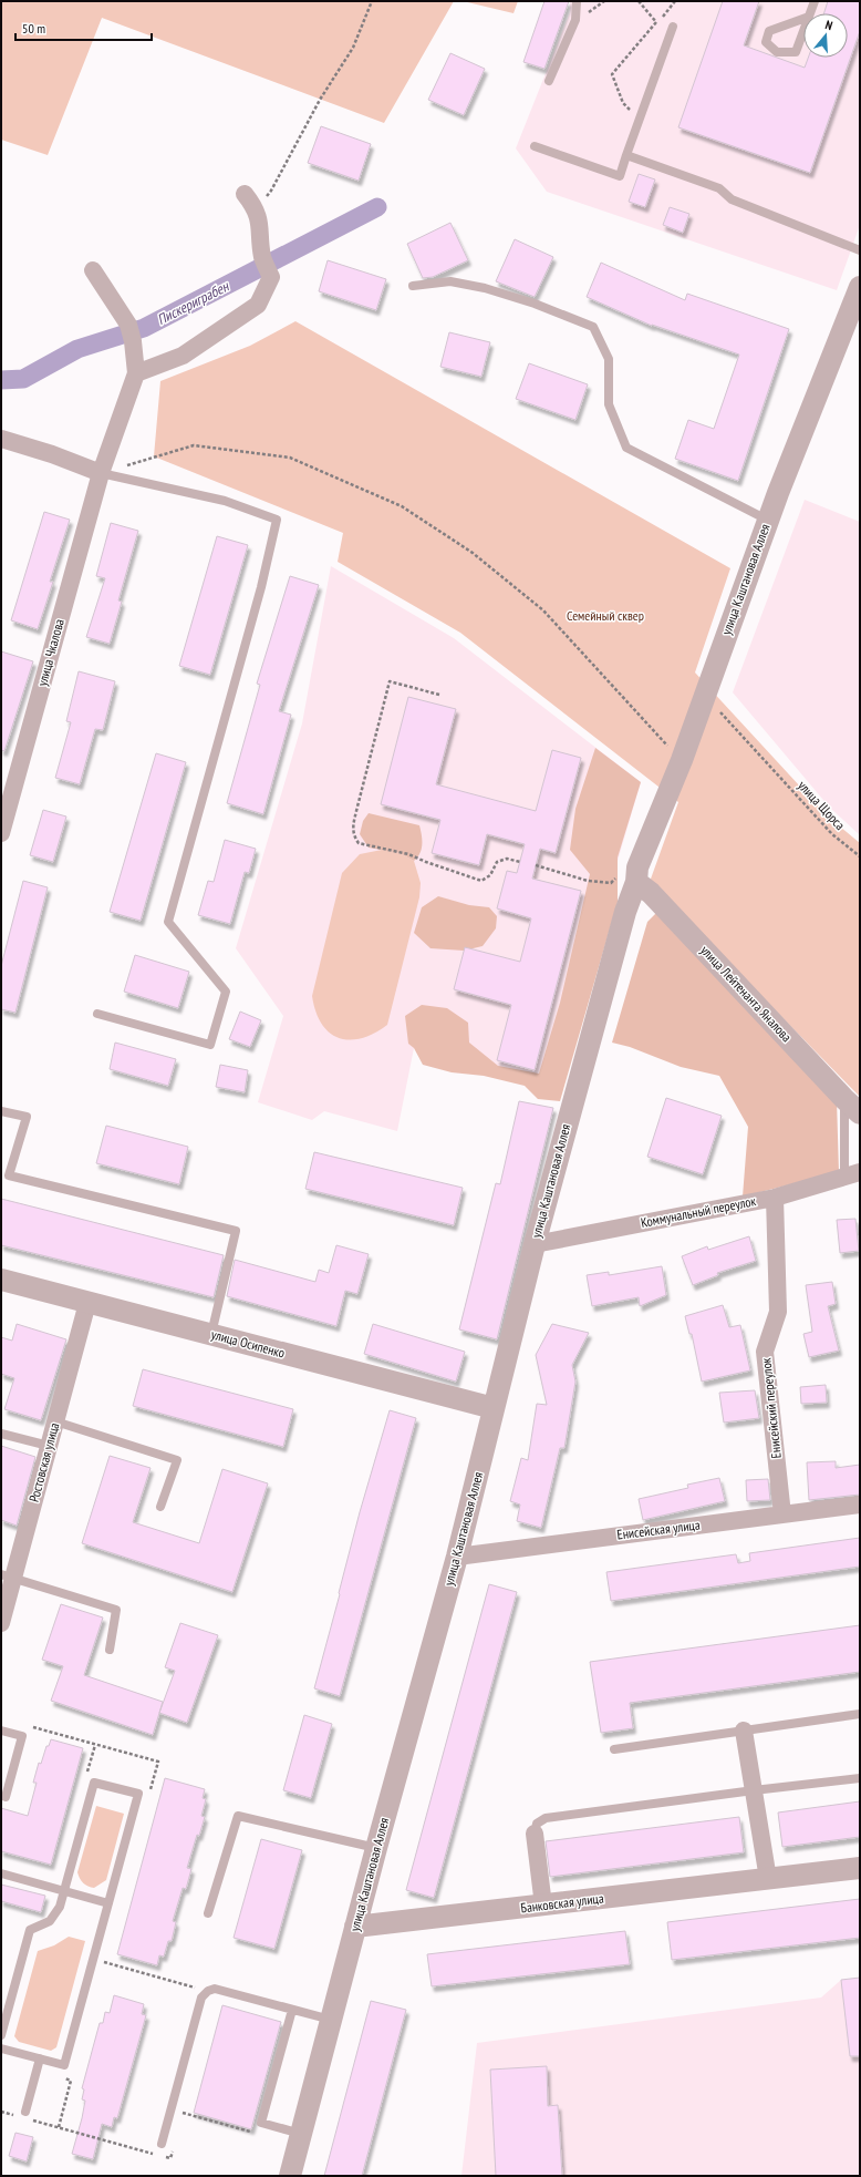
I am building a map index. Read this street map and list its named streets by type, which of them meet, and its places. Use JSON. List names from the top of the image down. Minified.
{"streets":{"street":["улица Каштановая Аллея","улица Чкалова","улица Лейтенанта Яналова","Коммунальный переулок","улица Осипенко","Енисейский переулок","Ростовская улица","Енисейская улица","Банковская улица"],"path":["улица Щорса"]},"crossings":[["улица Каштановая Аллея","улица Лейтенанта Яналова"],["улица Каштановая Аллея","Коммунальный переулок"],["улица Каштановая Аллея","улица Осипенко"],["улица Каштановая Аллея","Енисейская улица"],["улица Каштановая Аллея","Банковская улица"],["Коммунальный переулок","Енисейский переулок"],["улица Осипенко","Ростовская улица"],["Енисейский переулок","Енисейская улица"]],"water":["Пискериграбен"],"parks":["Семейный сквер"],"scale_bar":"50 m","north":"top"}
